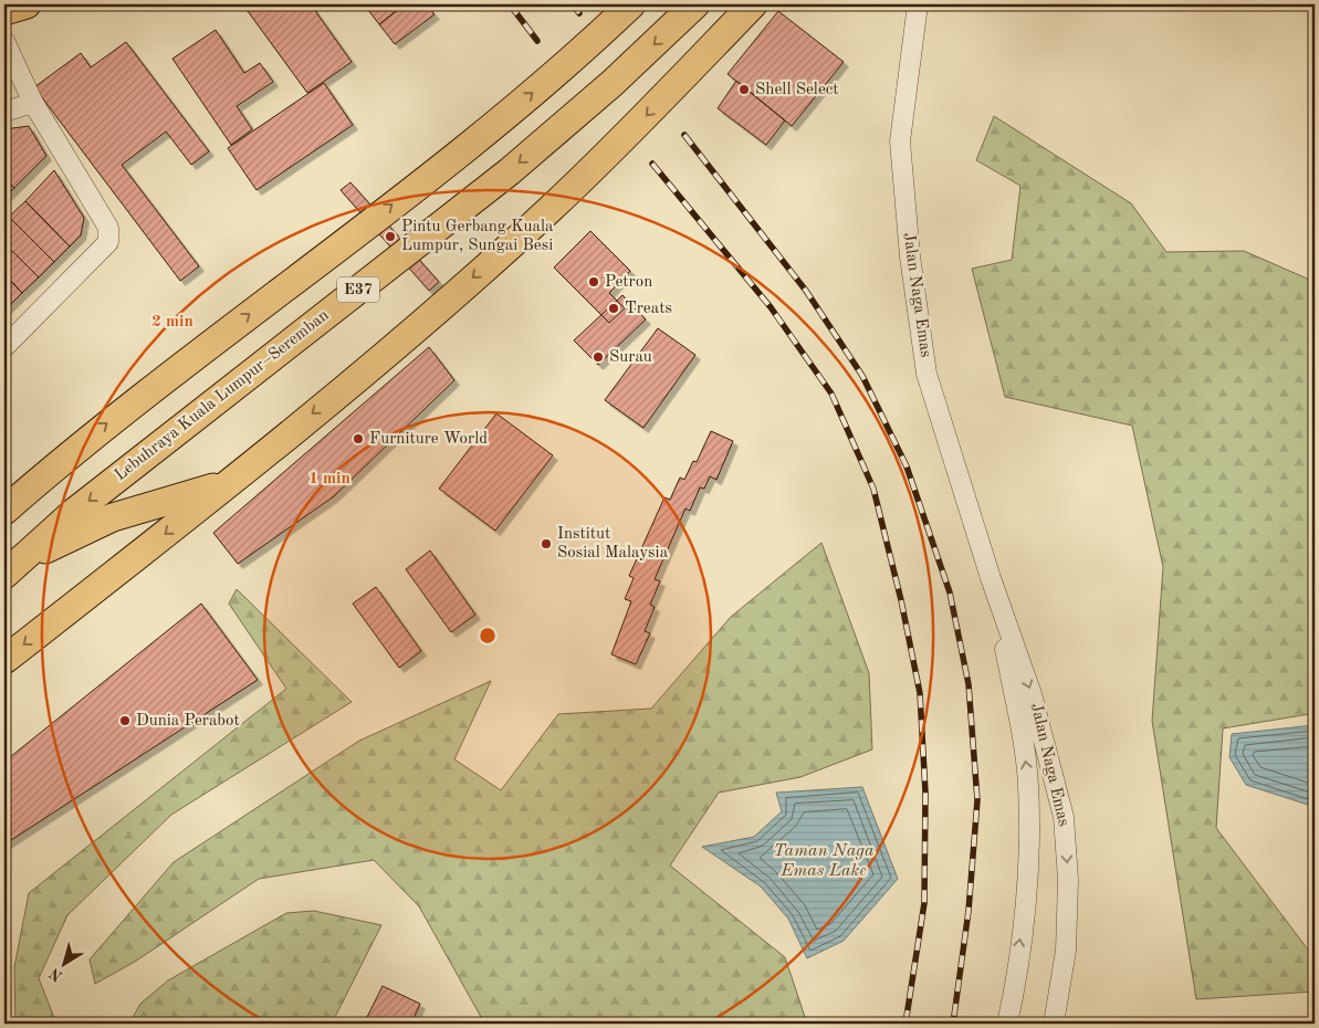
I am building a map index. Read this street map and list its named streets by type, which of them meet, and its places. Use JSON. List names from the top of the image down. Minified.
{"streets":{"highway":["E37","Lebuhraya Kuala Lumpur–Seremban"],"street":["Jalan Naga Emas"]},"water":["Taman Naga Emas Lake"],"places":["Shell Select","Pintu Gerbang Kuala Lumpur, Sungai Besi","Petron","Treats","Surau","Furniture World","Institut Sosial Malaysia","Dunia Perabot"],"north":"bottom left","rings":["2 min","1 min"]}
